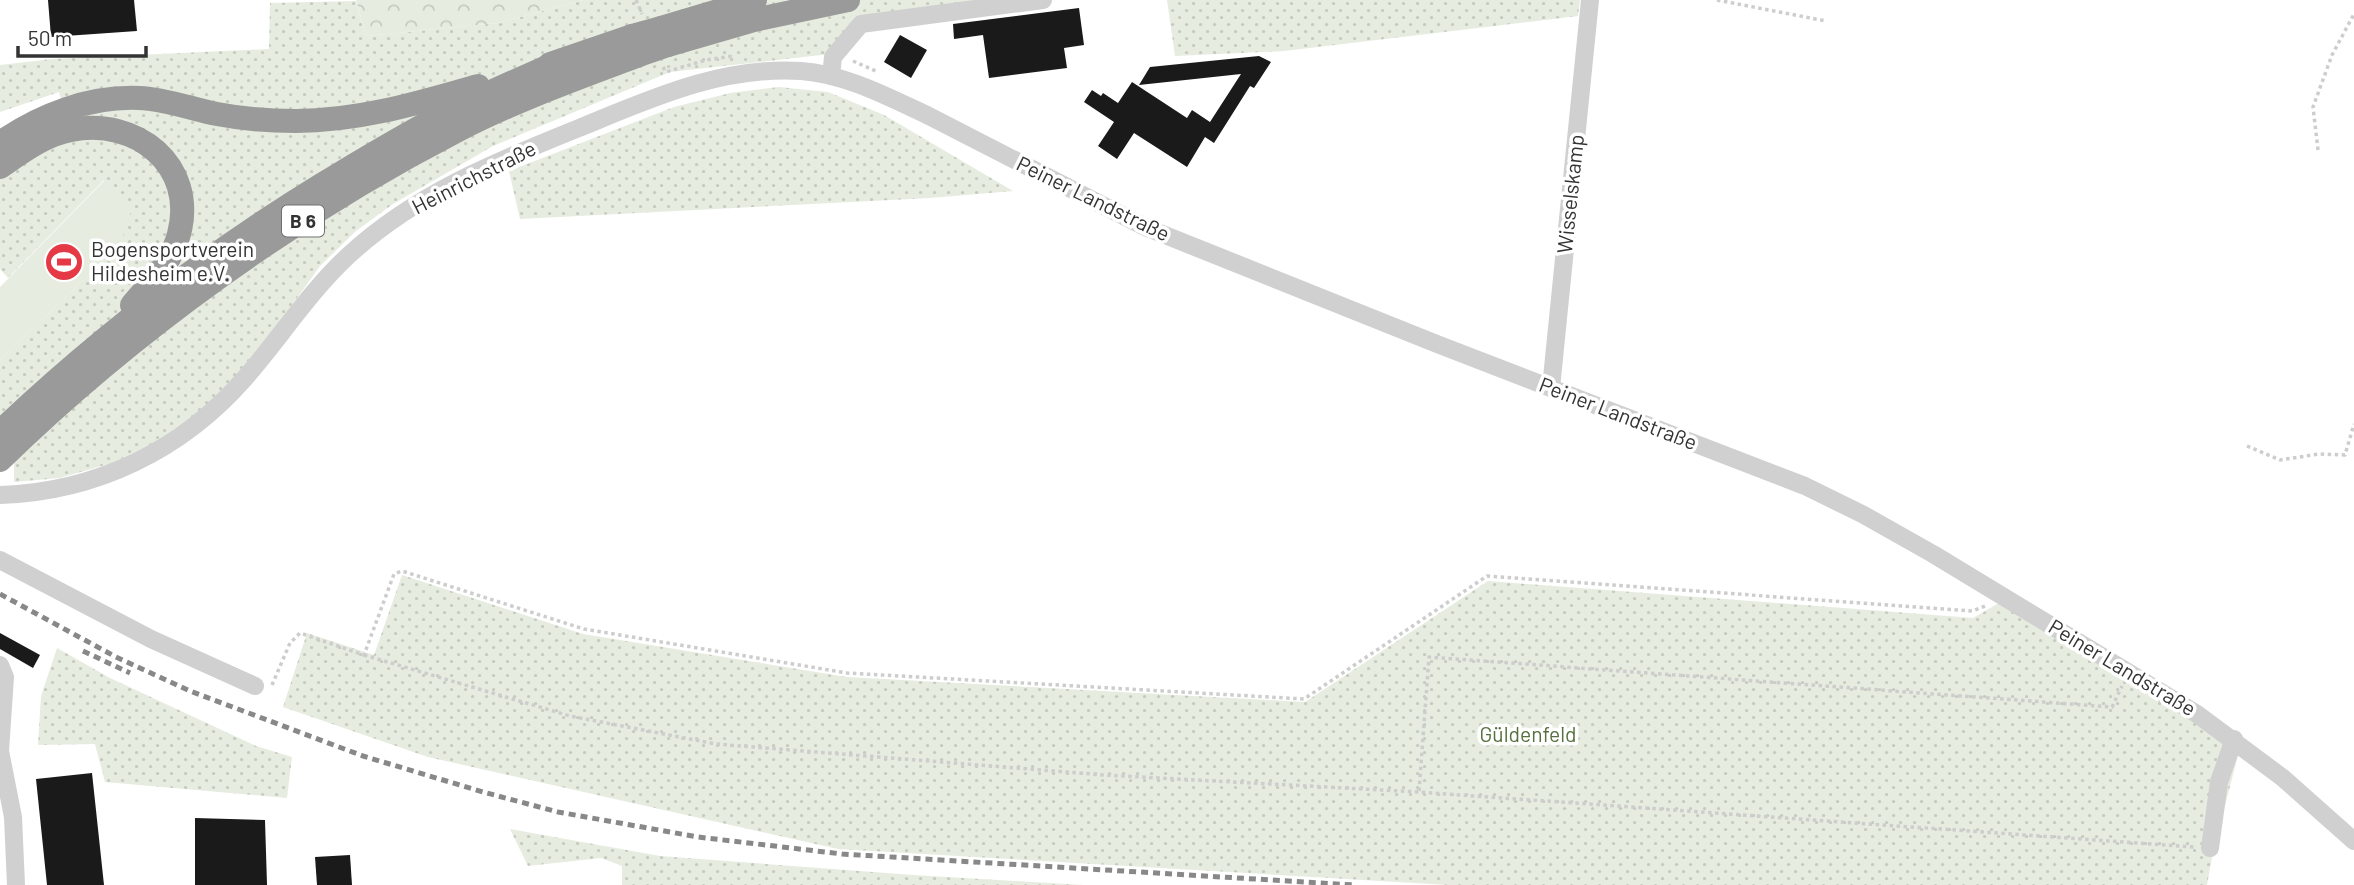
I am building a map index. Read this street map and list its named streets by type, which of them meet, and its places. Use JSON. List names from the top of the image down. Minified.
{"streets":{"highway":["B 6"],"street":["Heinrichstraße","Wisselskamp","Peiner Landstraße"]},"crossings":[["Heinrichstraße","Peiner Landstraße"],["Wisselskamp","Peiner Landstraße"]],"parks":["Güldenfeld"],"places":{"sports":["Bogensportverein Hildesheim e.V."]},"scale_bar":"50 m"}
